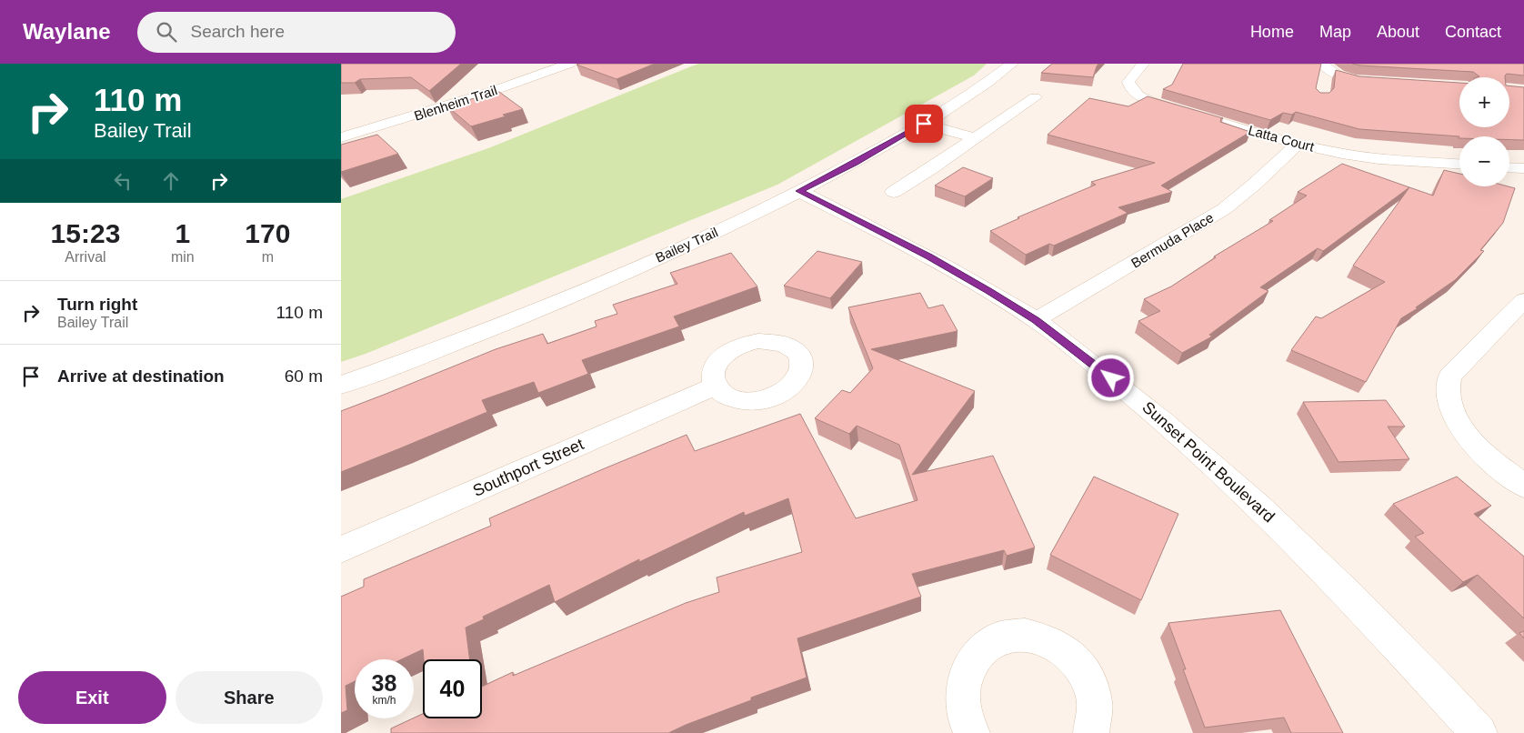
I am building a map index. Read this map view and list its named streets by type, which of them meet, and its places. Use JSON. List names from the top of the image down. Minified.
{"streets":{"street":["Blenheim Trail","Latta Court","Bermuda Place","Bailey Trail","Sunset Point Boulevard","Southport Street"]},"crossings":[["Latta Court","Bermuda Place"],["Bermuda Place","Sunset Point Boulevard"],["Bailey Trail","Sunset Point Boulevard"]],"page":{"header":"Waylane","search":"Search here","nav":["Home","Map","About","Contact"],"turn":["110 m","Bailey Trail"],"map_buttons":["+","−"],"eta":["15:23","Arrival","1","min","170","m"],"list":[{"name":"Turn right","note":"Bailey Trail","value":"110 m"},{"name":"Arrive at destination","value":"60 m"}],"speed":"38 km/h","limit":"40","buttons":["Exit","Share"]}}
